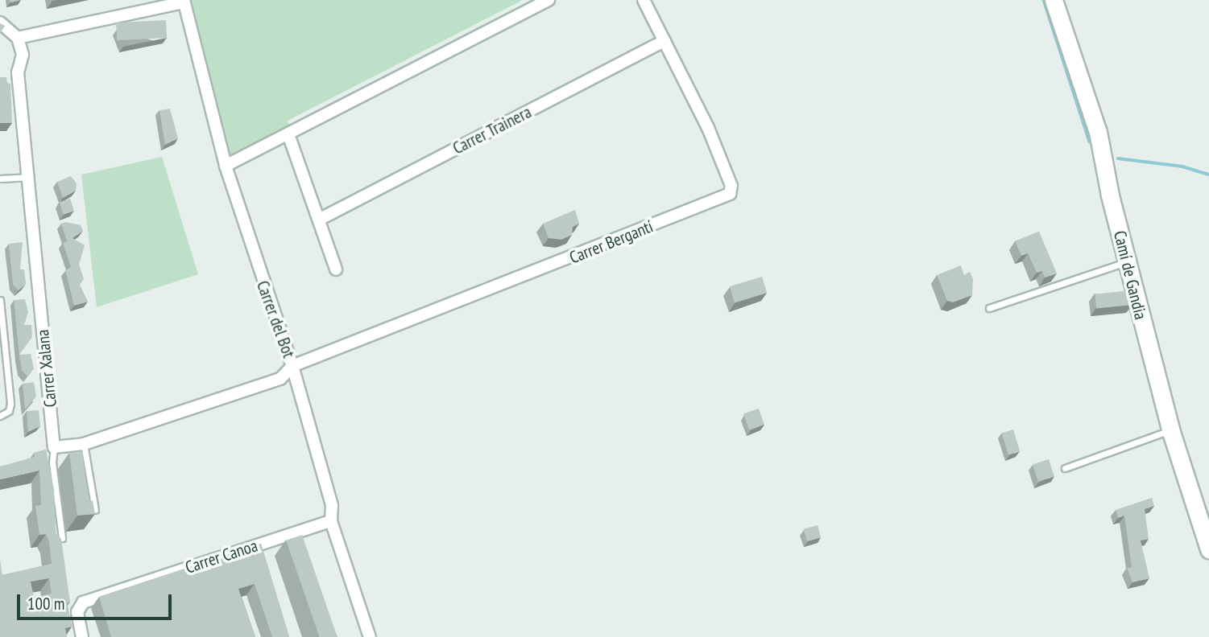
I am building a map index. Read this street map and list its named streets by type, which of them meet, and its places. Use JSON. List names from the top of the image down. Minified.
{"streets":{"main road":["Camí de Gandia"],"street":["Carrer Trainera","Carrer Bergantí","Carrer del Bot","Carrer Xalana","Carrer Canoa"]},"crossings":[["Carrer Trainera","Carrer Bergantí"],["Carrer Bergantí","Carrer del Bot"],["Carrer del Bot","Carrer Canoa"]],"scale_bar":"100 m"}
